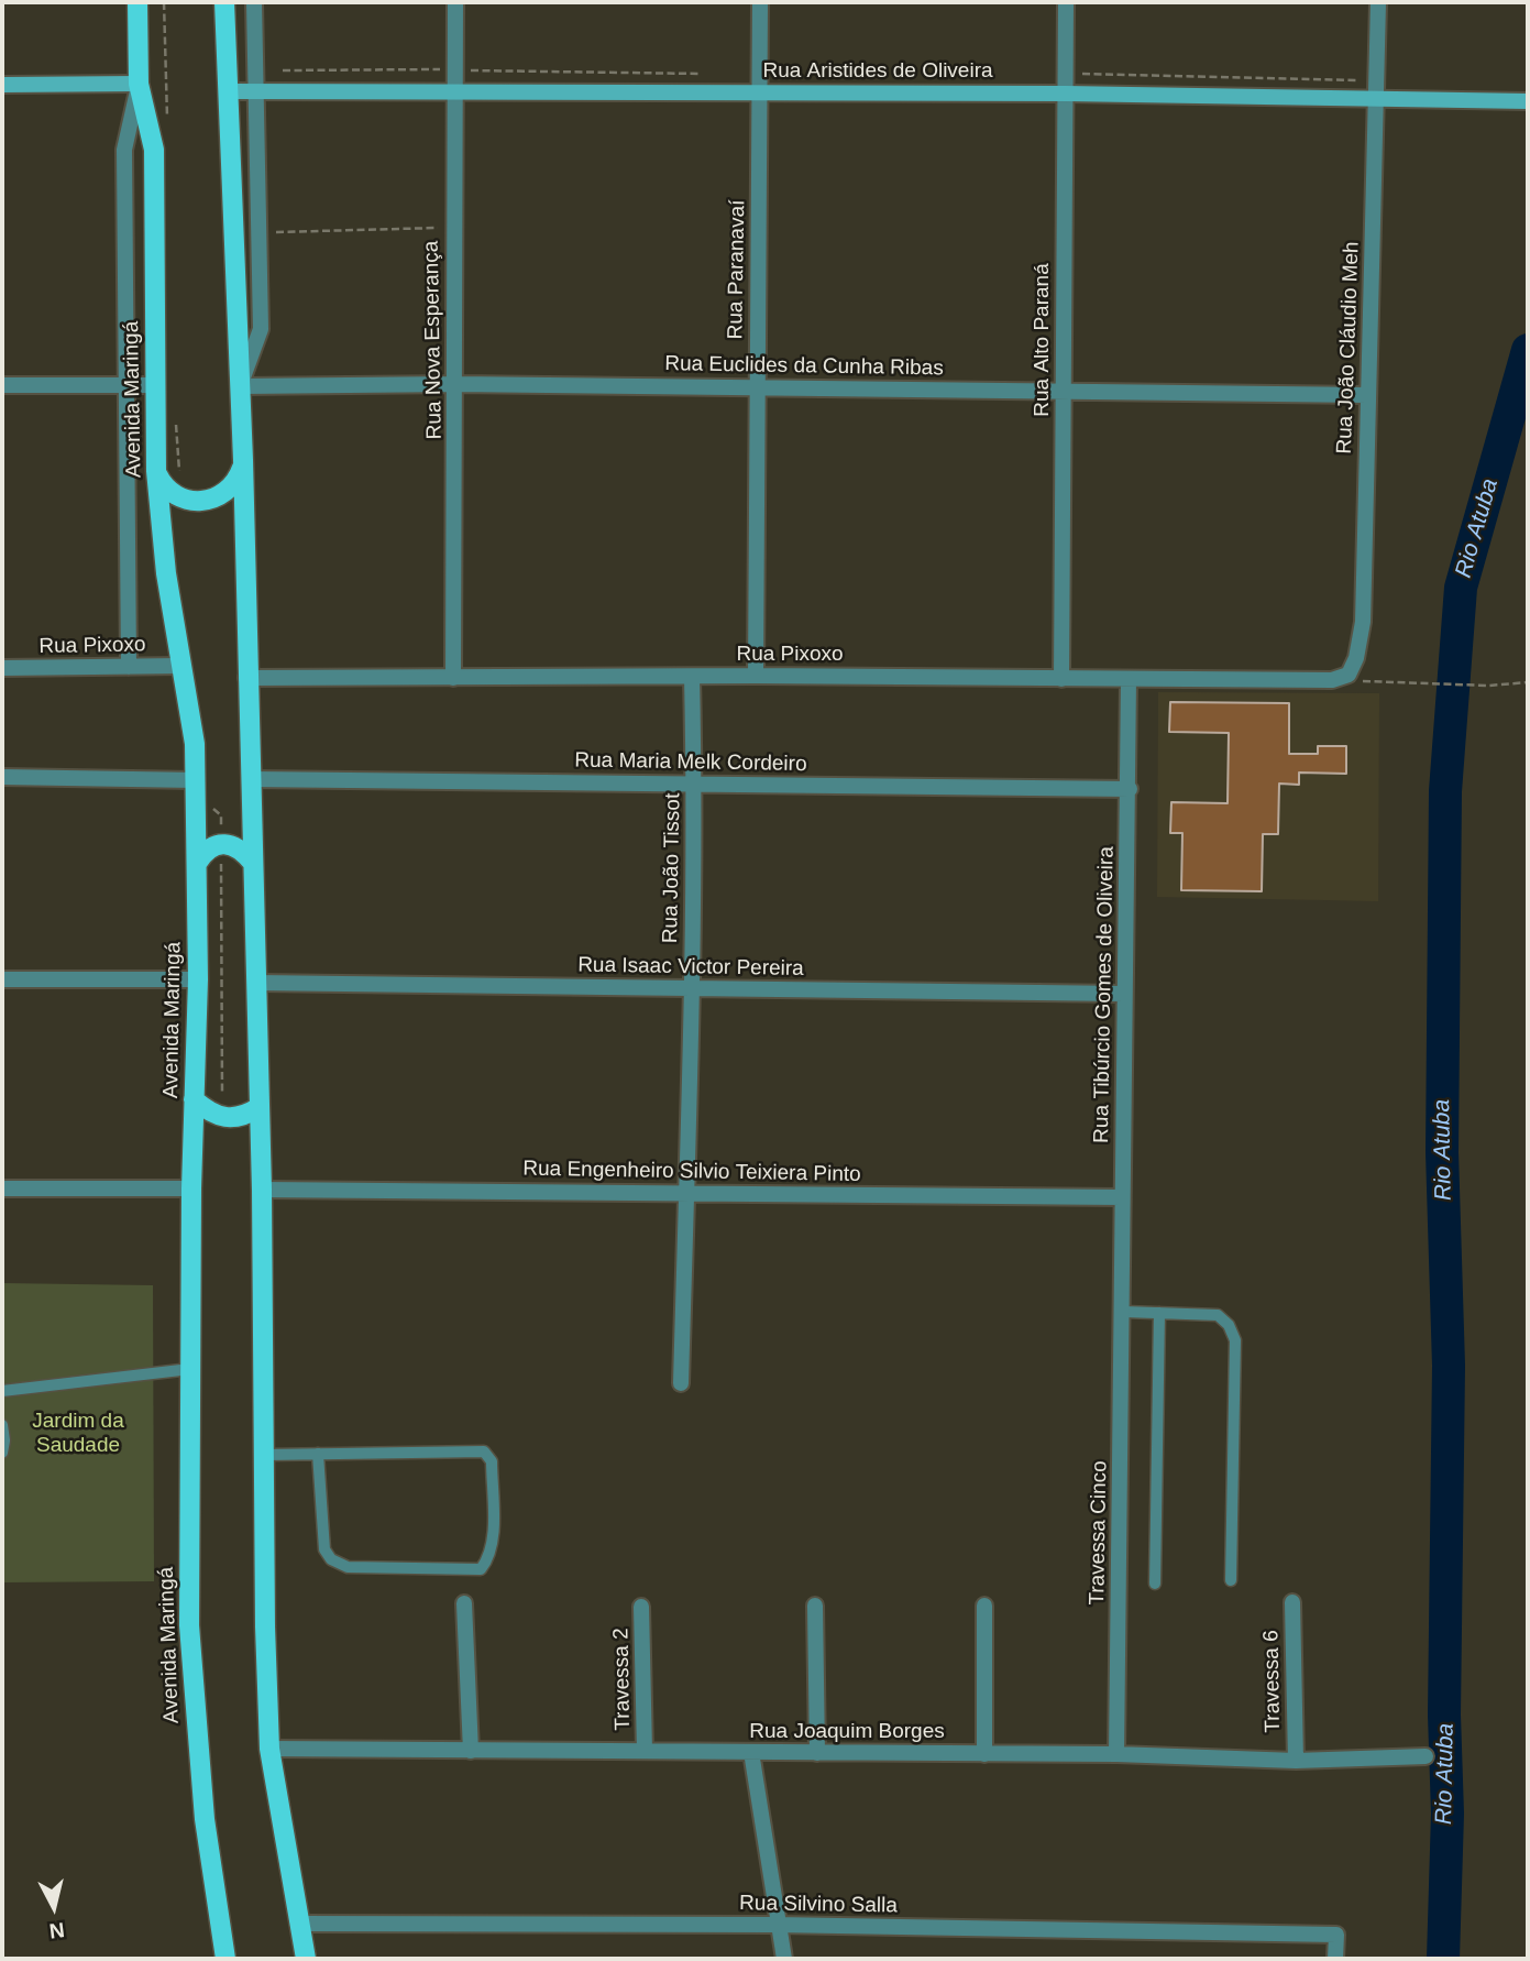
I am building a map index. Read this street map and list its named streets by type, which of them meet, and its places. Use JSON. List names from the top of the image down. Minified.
{"streets":{"main road":["Rua Aristides de Oliveira","Avenida Maringá"],"street":["Rua Paranavaí","Rua Nova Esperança","Rua Alto Paraná","Rua João Cláudio Meh","Rua Euclides da Cunha Ribas","Rua Pixoxo","Rua Maria Melk Cordeiro","Rua João Tissot","Rua Isaac Victor Pereira","Rua Tibúrcio Gomes de Oliveira","Rua Engenheiro Silvio Teixiera Pinto","Travessa Cinco","Travessa 2","Travessa 6","Rua Joaquim Borges","Rua Silvino Salla"]},"crossings":[["Rua Aristides de Oliveira","Rua Paranavaí"],["Rua Aristides de Oliveira","Rua Nova Esperança"],["Rua Aristides de Oliveira","Rua Alto Paraná"],["Rua Aristides de Oliveira","Rua João Cláudio Meh"],["Rua Paranavaí","Rua Euclides da Cunha Ribas"],["Rua Paranavaí","Rua Pixoxo"],["Rua Nova Esperança","Rua Euclides da Cunha Ribas"],["Rua Nova Esperança","Rua Pixoxo"],["Rua Alto Paraná","Rua Euclides da Cunha Ribas"],["Rua Alto Paraná","Rua Pixoxo"],["Rua João Cláudio Meh","Rua Euclides da Cunha Ribas"],["Rua João Cláudio Meh","Rua Pixoxo"],["Avenida Maringá","Rua Pixoxo"],["Rua Pixoxo","Rua João Tissot"],["Rua Pixoxo","Rua Tibúrcio Gomes de Oliveira"],["Rua Maria Melk Cordeiro","Rua João Tissot"],["Rua Maria Melk Cordeiro","Rua Tibúrcio Gomes de Oliveira"],["Rua João Tissot","Rua Isaac Victor Pereira"],["Rua João Tissot","Rua Engenheiro Silvio Teixiera Pinto"],["Rua Isaac Victor Pereira","Rua Tibúrcio Gomes de Oliveira"],["Rua Tibúrcio Gomes de Oliveira","Rua Engenheiro Silvio Teixiera Pinto"],["Rua Tibúrcio Gomes de Oliveira","Travessa Cinco"],["Travessa Cinco","Rua Joaquim Borges"],["Travessa 2","Rua Joaquim Borges"],["Travessa 6","Rua Joaquim Borges"]],"water":["Rio Atuba"],"parks":["Jardim da Saudade"],"north":"bottom"}
